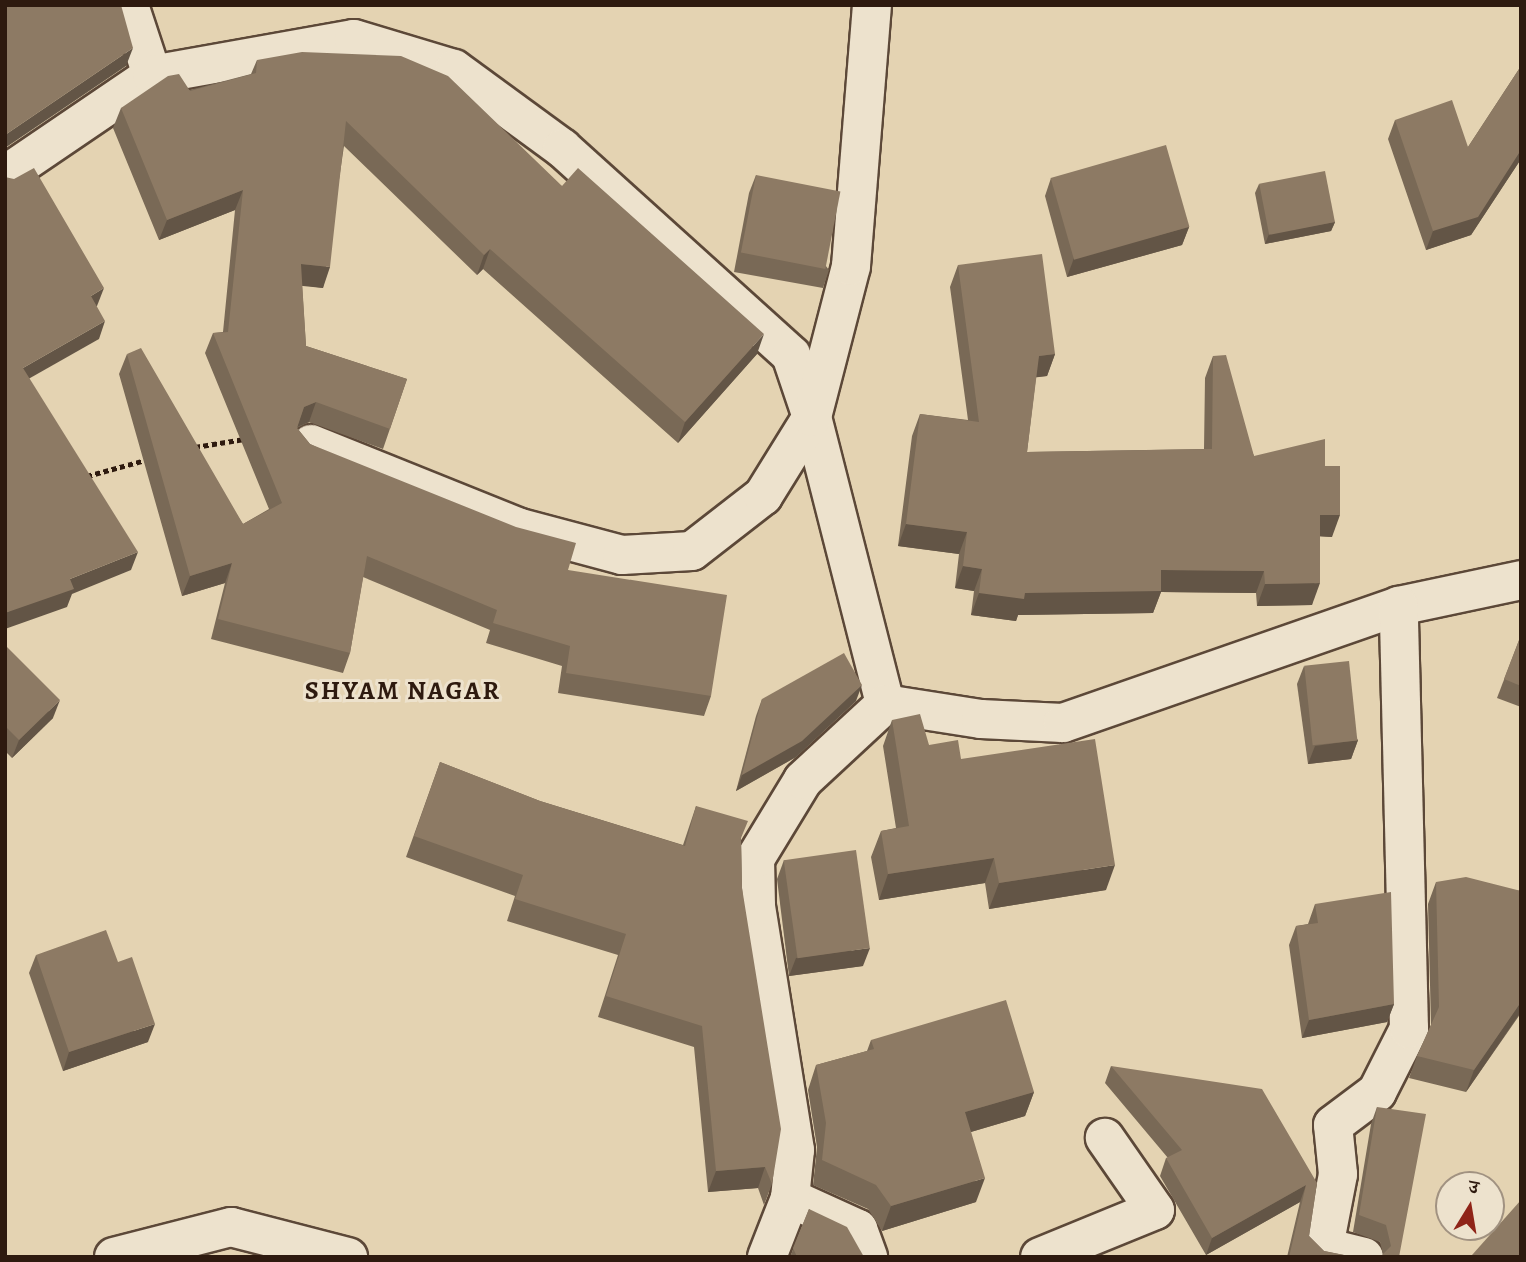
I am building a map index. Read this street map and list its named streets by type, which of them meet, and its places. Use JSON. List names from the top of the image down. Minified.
{"districts":["SHYAM NAGAR"],"north":"top"}
